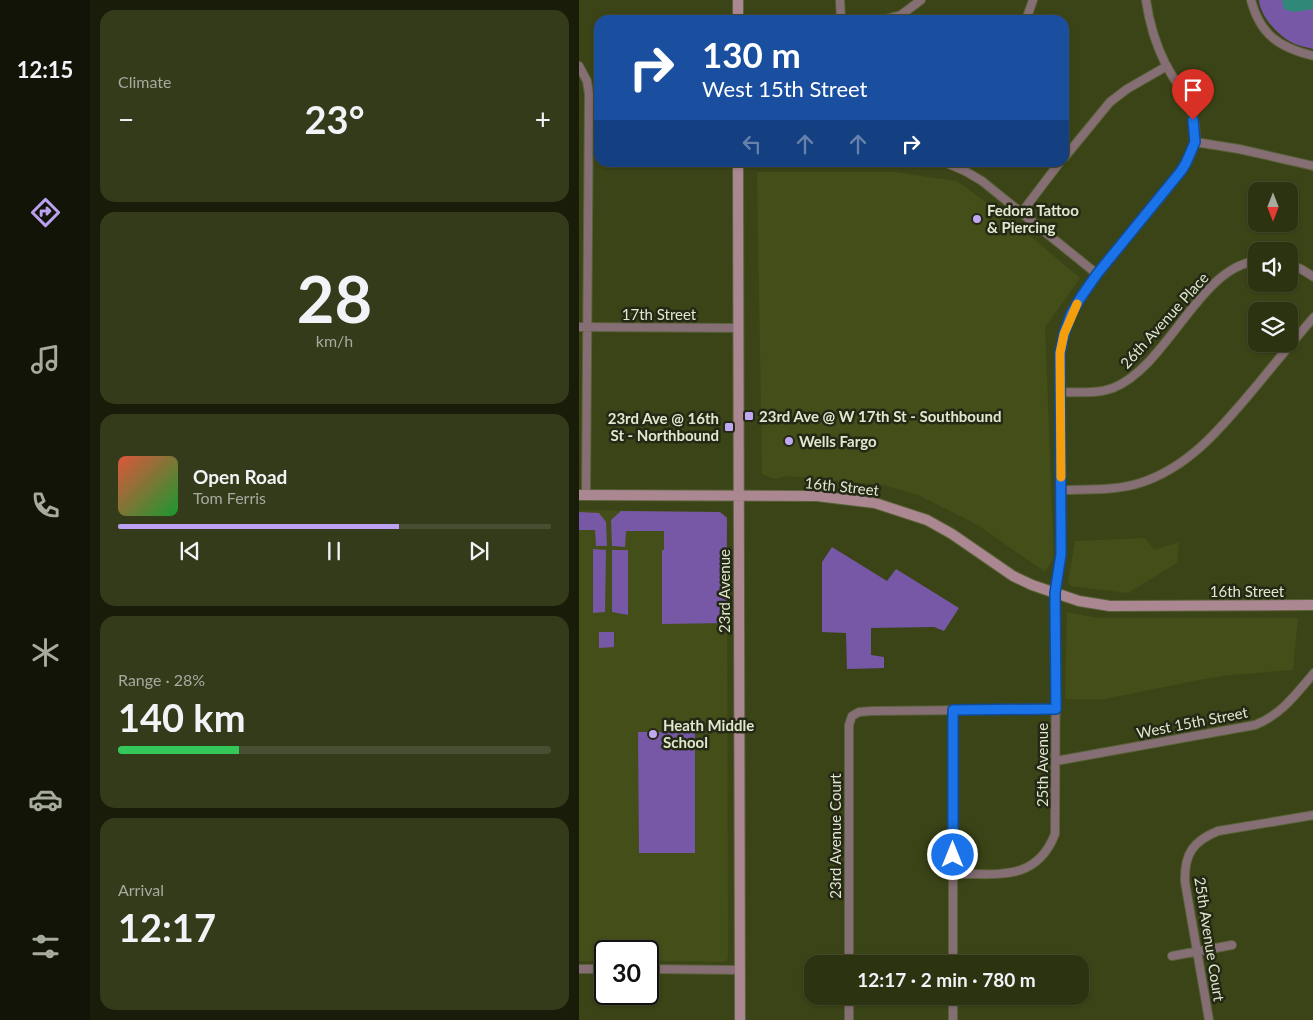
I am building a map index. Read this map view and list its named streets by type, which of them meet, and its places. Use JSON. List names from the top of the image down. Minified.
{"streets":{"main road":["16th Street","23rd Avenue"],"street":["17th Street","26th Avenue Place","West 15th Street","25th Avenue","23rd Avenue Court","25th Avenue Court"]},"crossings":[["17th Street","23rd Avenue"],["26th Avenue Place","25th Avenue"],["16th Street","23rd Avenue"],["16th Street","25th Avenue"],["West 15th Street","25th Avenue"]],"places":{"other":["Fedora Tattoo & Piercing","Wells Fargo","Heath Middle School"],"transit":["23rd Ave @ W 17th St - Southbound","23rd Ave @ 16th St - Northbound"]},"north":"bottom","page":{"tabs":"12:15","tile":["Climate",["28","km/h"],["Range · 28%","140 km"],["Arrival","12:17"]],"turn":["130 m","West 15th Street"],"heat":["−","23°","+"],"song":["Open Road","Tom Ferris"],"limit":"30","trip":"12:17 · 2 min · 780 m"}}
